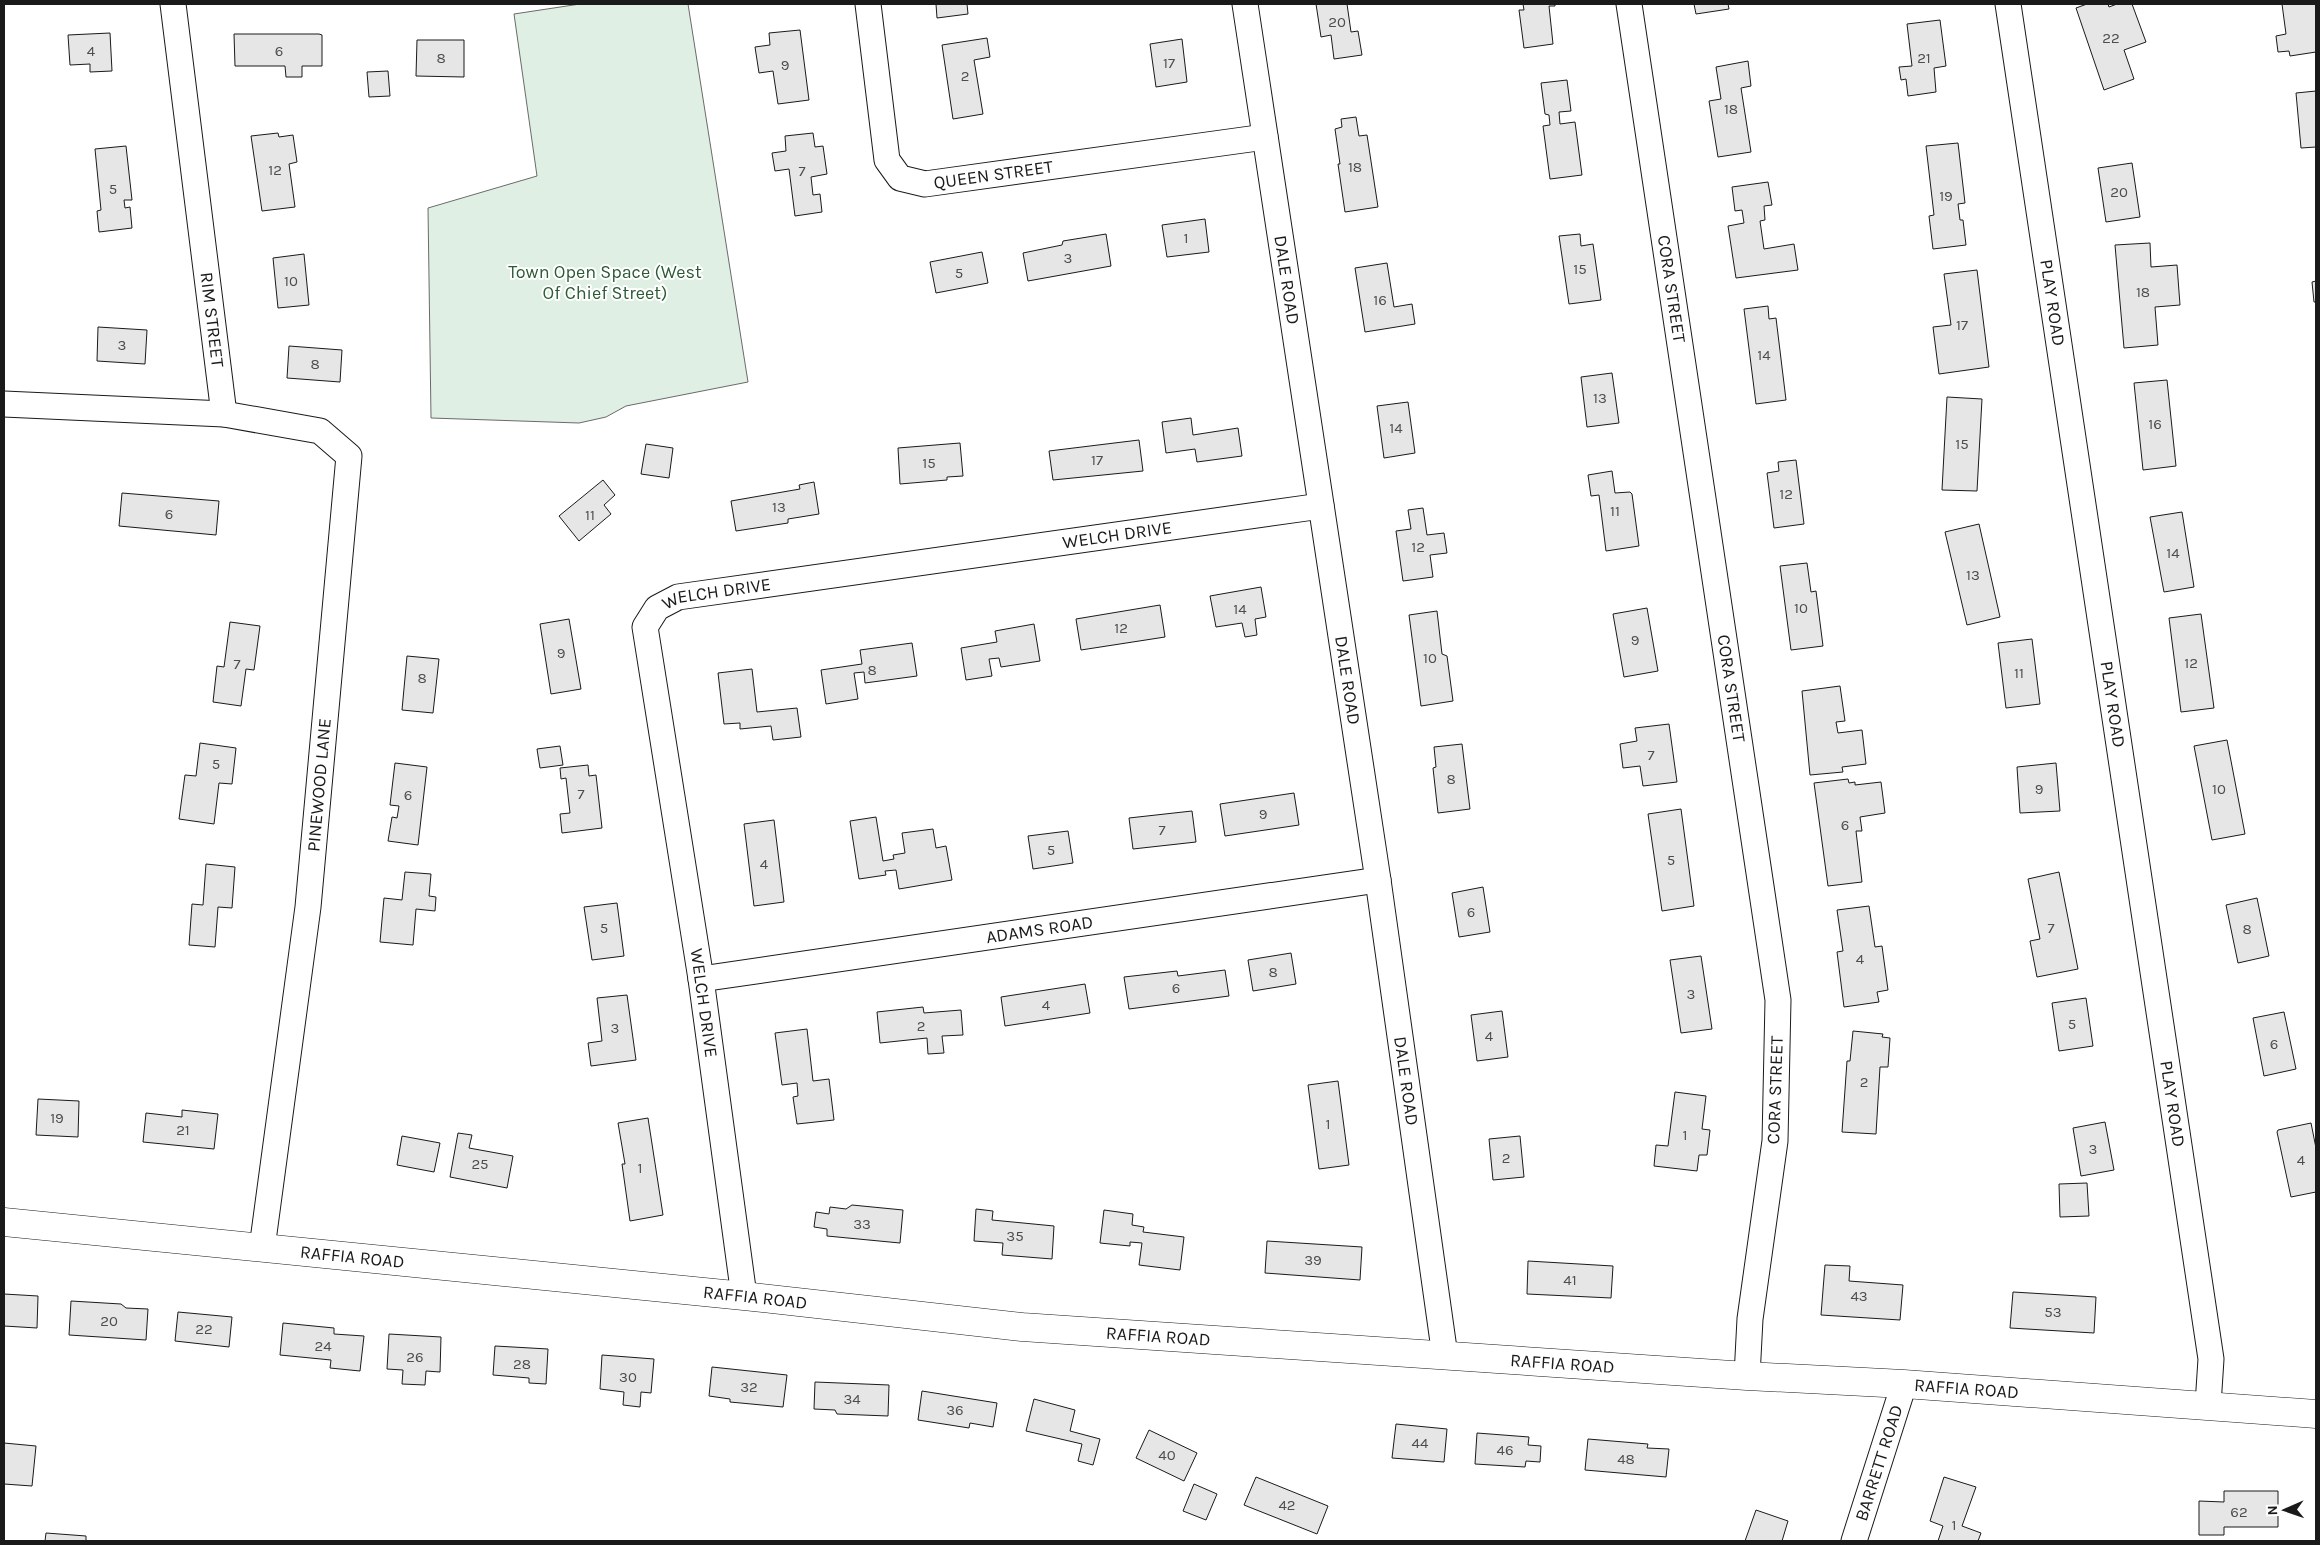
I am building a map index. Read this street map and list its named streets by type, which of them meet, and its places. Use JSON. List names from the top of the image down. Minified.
{"streets":{"main road":["RAFFIA ROAD"],"street":["QUEEN STREET","DALE ROAD","CORA STREET","PLAY ROAD","RIM STREET","WELCH DRIVE","PINEWOOD LANE","ADAMS ROAD","BARRETT ROAD"]},"crossings":[["QUEEN STREET","DALE ROAD"],["DALE ROAD","WELCH DRIVE"],["DALE ROAD","ADAMS ROAD"],["DALE ROAD","RAFFIA ROAD"],["CORA STREET","RAFFIA ROAD"],["PLAY ROAD","RAFFIA ROAD"],["RIM STREET","PINEWOOD LANE"],["WELCH DRIVE","ADAMS ROAD"],["WELCH DRIVE","RAFFIA ROAD"],["PINEWOOD LANE","RAFFIA ROAD"],["RAFFIA ROAD","BARRETT ROAD"]],"parks":["Town Open Space (West Of Chief Street)"],"house_numbers":["20","22","4","6","8","21","17","9","2","18","18","12","7","5","20","19","1","3","15","5","10","18","16","17","3","14","8","13","16","14","15","17","15","12","13","11","6","11","12","14","13","10","14","12","9","9","10","12","7","8","11","8","7","5","8","9","10","7","6","9","6","7","5","5","4","6","5","7","8","4","8","6","3","4","5","2","3","4","6","2","19","1","21","1","3","2","4","25","1","33","35","39","41","43","53","20","22","24","26","28","30","32","34","36","44","46","40","48","42","62","1"],"north":"left"}
